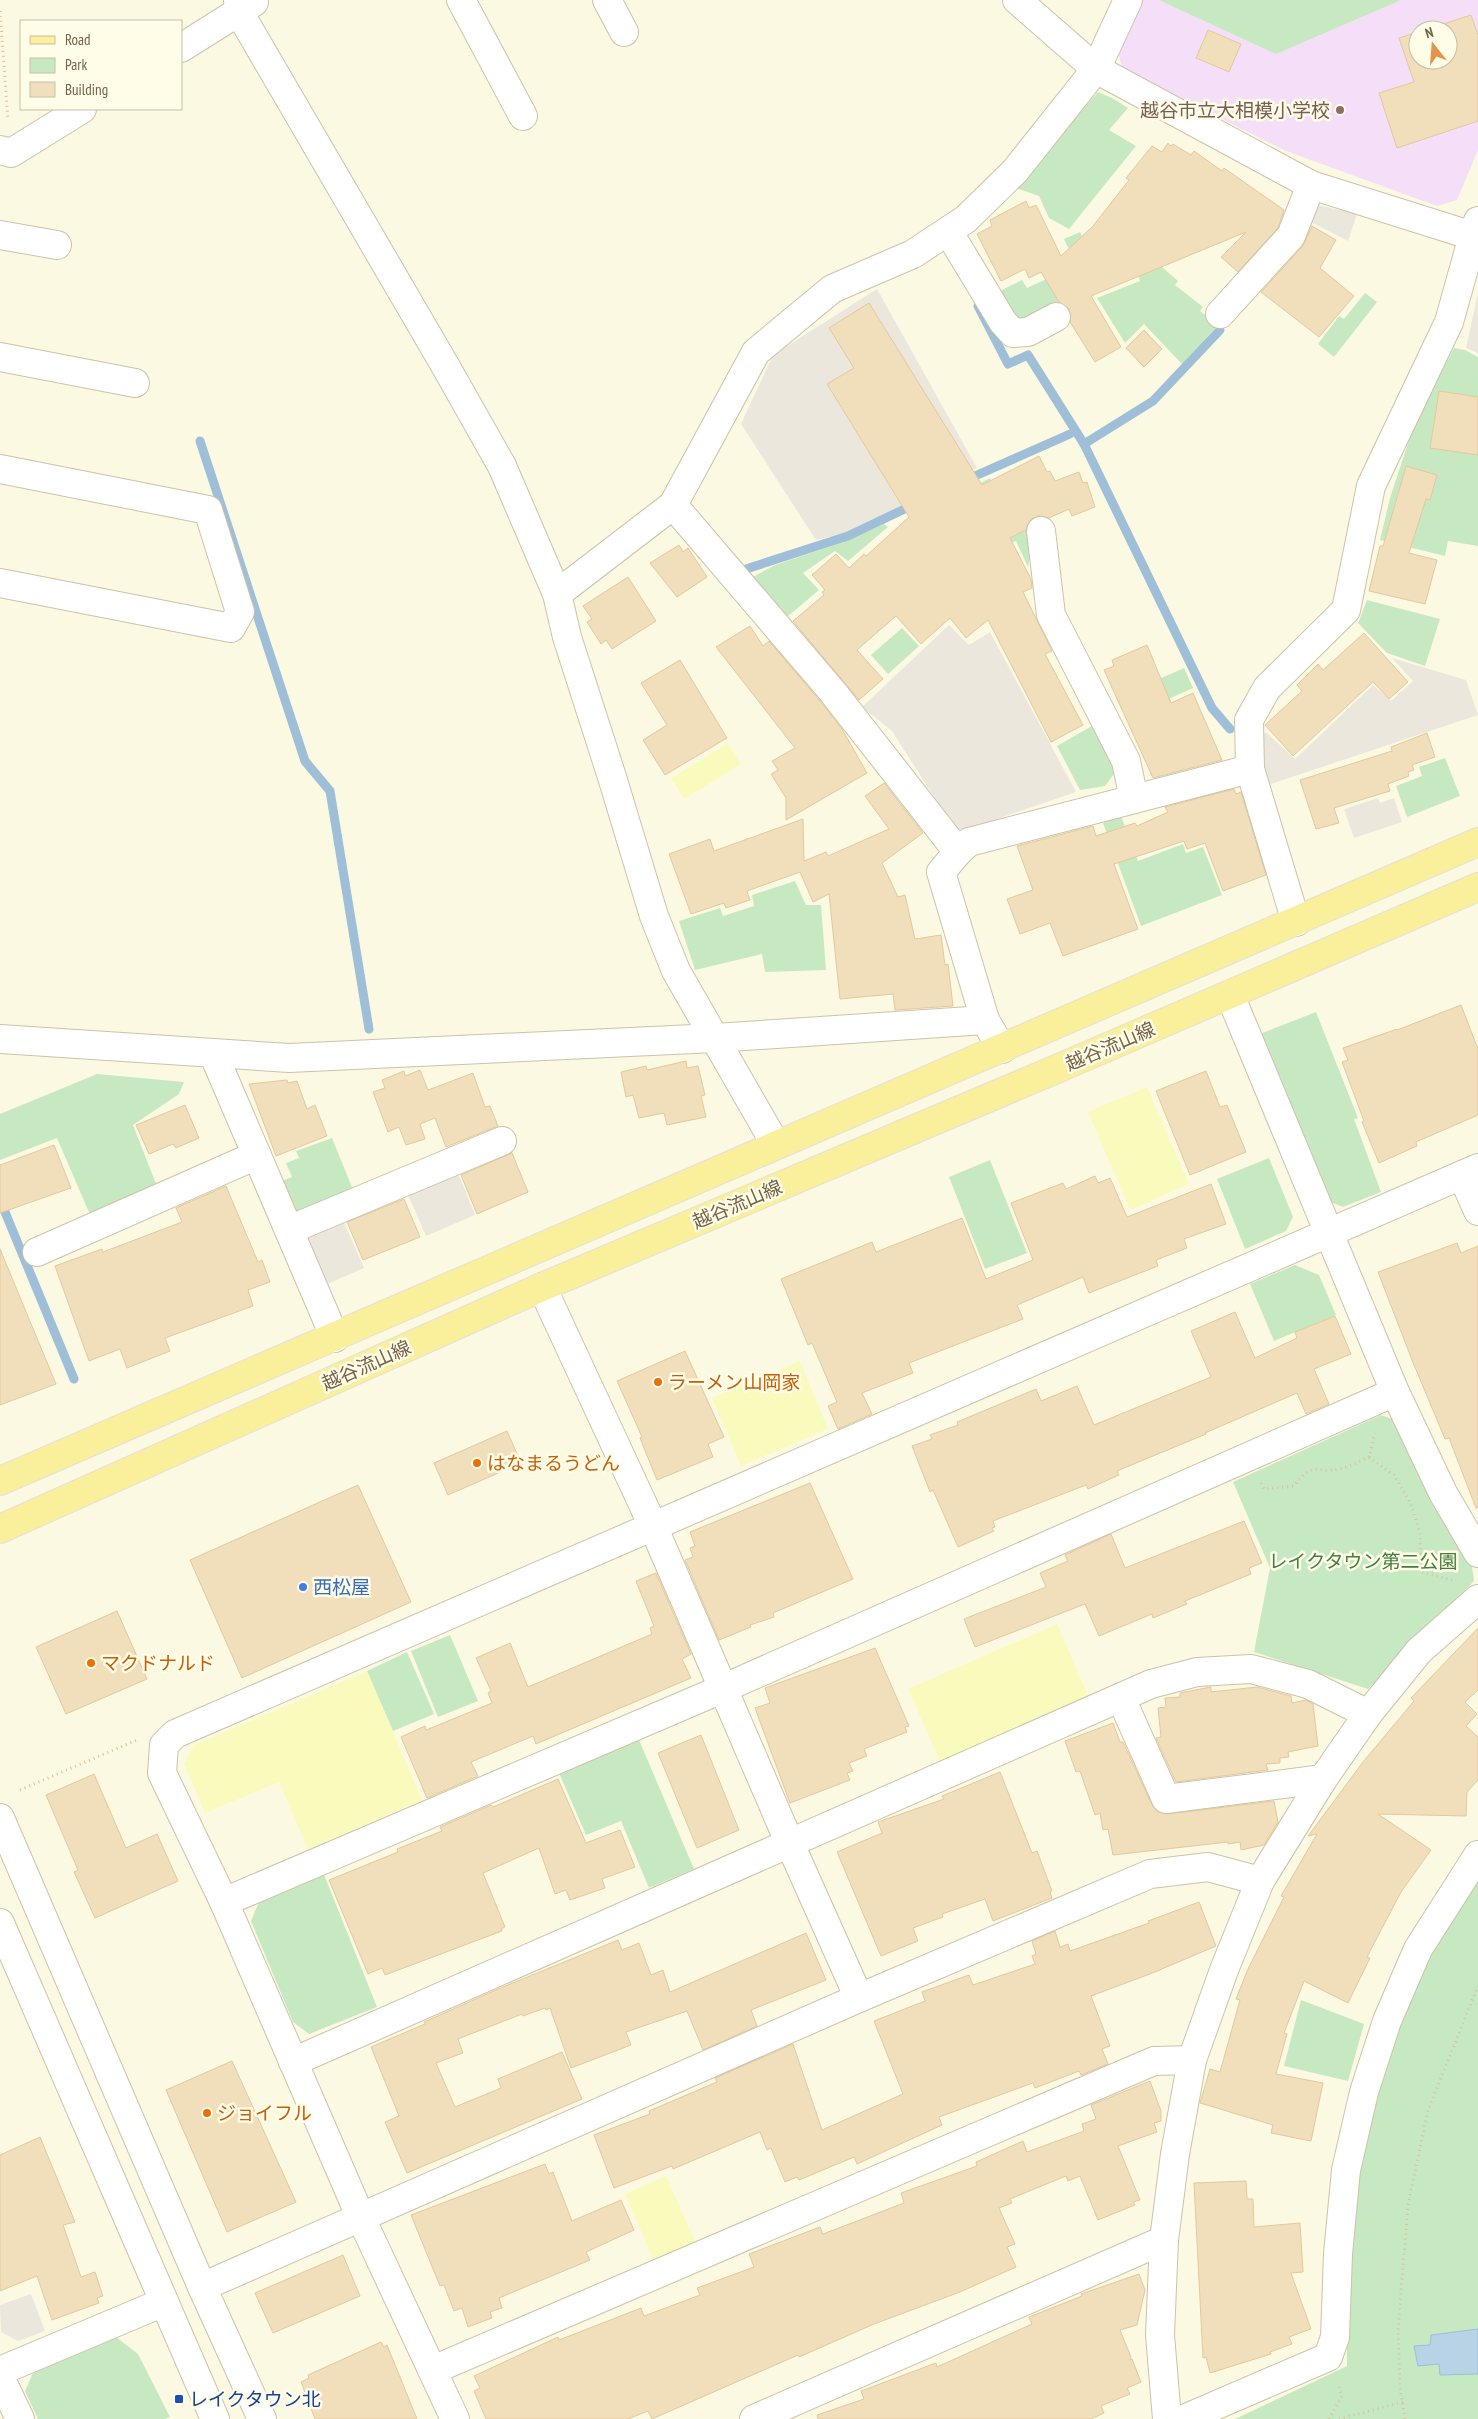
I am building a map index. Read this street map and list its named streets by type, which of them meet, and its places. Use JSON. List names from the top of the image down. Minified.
{"streets":{"main road":["越谷流山線"]},"parks":["レイクタウン第二公園"],"places":{"other":["越谷市立大相模小学校","ラーメン山岡家","はなまるうどん","西松屋","マクドナルド","ジョイフル"],"transit":["レイクタウン北"]},"legend":["Road","Park","Building"],"north":"top"}
